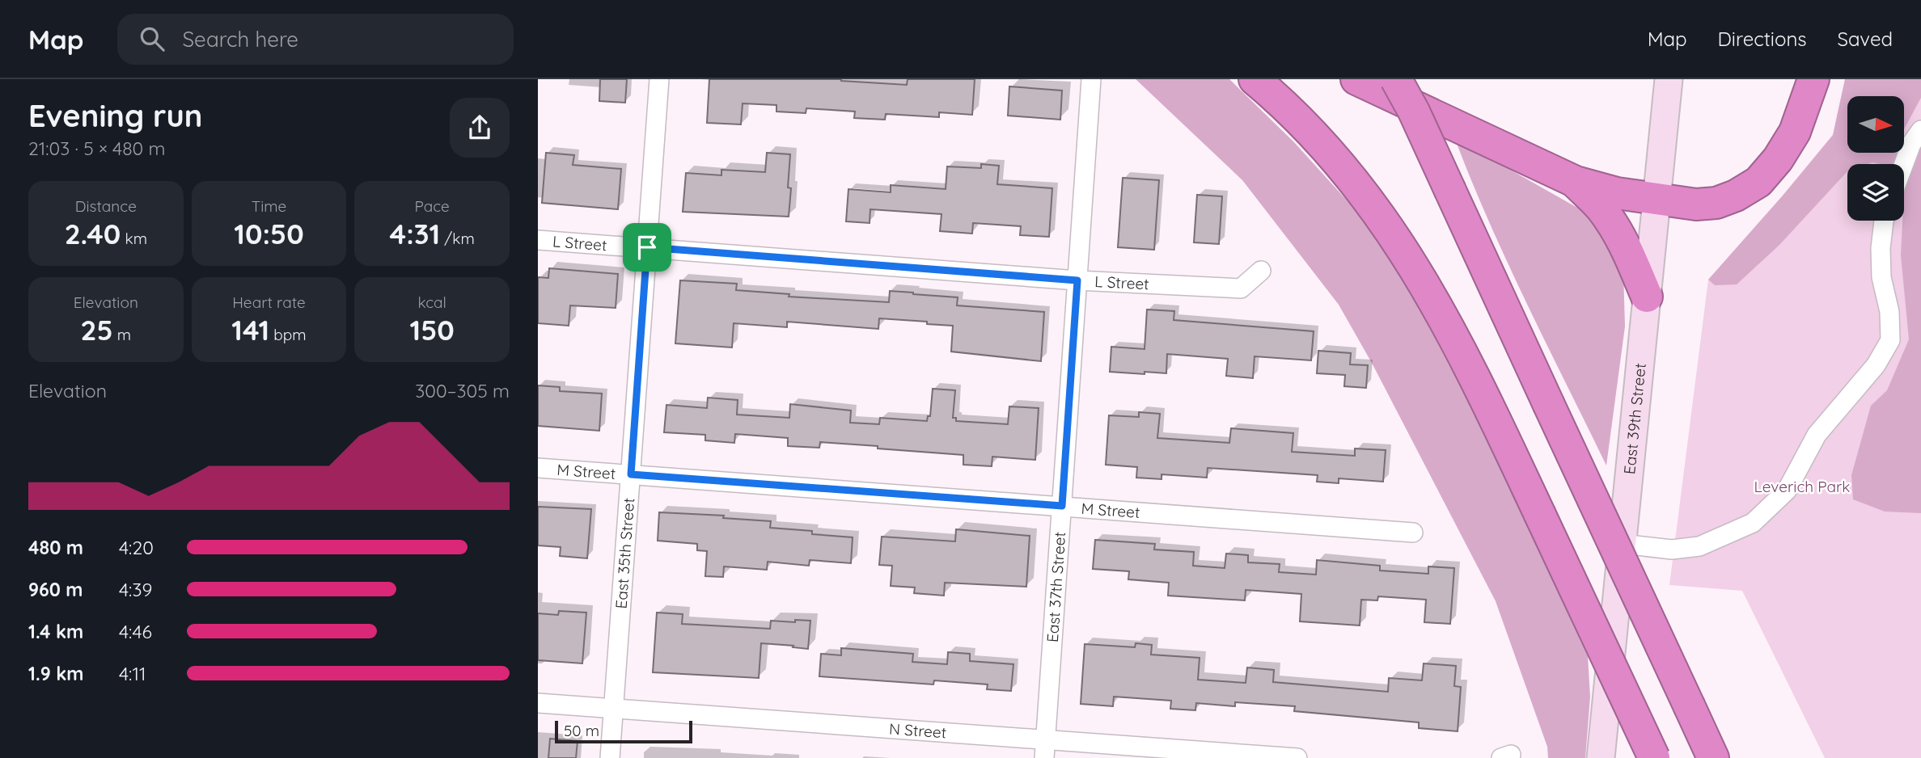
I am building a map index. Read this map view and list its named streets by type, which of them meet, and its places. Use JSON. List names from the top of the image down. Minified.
{"streets":{"main road":["East 39th Street"],"street":["L Street","M Street","East 35th Street","East 37th Street","N Street"]},"crossings":[["L Street","East 35th Street"],["L Street","East 37th Street"],["M Street","East 35th Street"],["M Street","East 37th Street"],["East 35th Street","N Street"],["East 37th Street","N Street"]],"parks":["Leverich Park"],"scale_bar":"50 m","north":"right","page":{"header":"Map","search":"Search here","nav":["Map","Directions","Saved"],"heading":["Evening run","21:03 · 5 × 480 m"],"stats":[["Distance","2.40 km"],["Time","10:50"],["Pace","4:31 /km"],["Elevation","25 m"],["Heart rate","141 bpm"],["kcal","150"]],"chart":["Elevation","300–305 m"],"list":[{"name":"480 m","note":"4:20"},{"name":"960 m","note":"4:39"},{"name":"1.4 km","note":"4:46"},{"name":"1.9 km","note":"4:11"}],"scale":"50 m"}}
